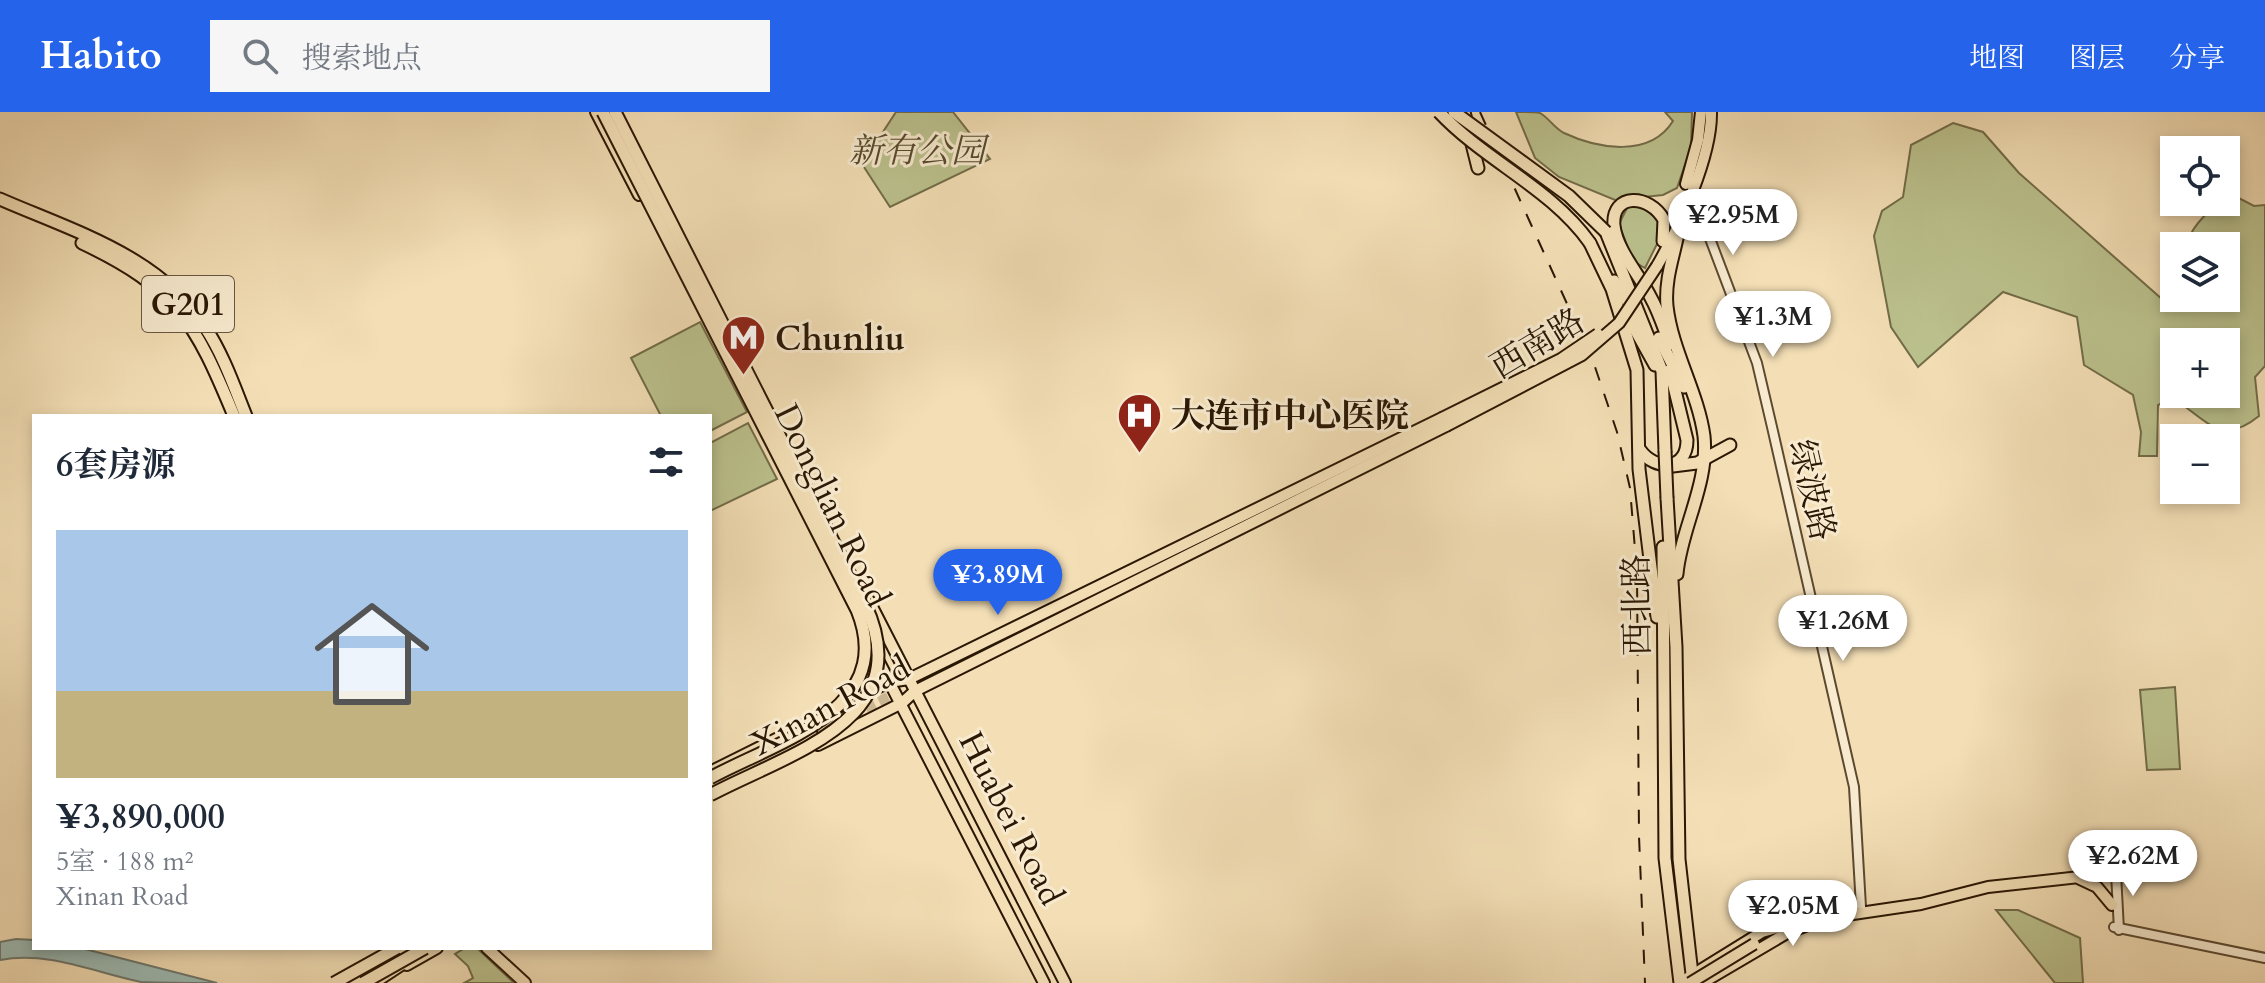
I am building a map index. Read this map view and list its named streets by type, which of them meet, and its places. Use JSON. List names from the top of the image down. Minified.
{"streets":{"highway":["G201","Donglian Road","西北路"],"main road":["西南路","Xinan Road","Huabei Road"],"street":["绿波路"]},"crossings":[["西南路","绿波路"],["西南路","Xinan Road"],["Donglian Road","Huabei Road"],["Xinan Road","Huabei Road"]],"parks":["新有公园"],"places":{"metro station":["Chunliu"],"hospital":["大连市中心医院"]},"page":{"header":"Habito","search":"搜索地点","nav":["地图","图层","分享"],"map_buttons":["+","−"],"price":["¥2.95M","¥1.3M","¥3.89M","¥1.26M","¥2.62M","¥2.05M"],"heading":"6套房源","list":[{"name":"¥3,890,000","note":"5室 · 188 m² · Xinan Road"}]}}
